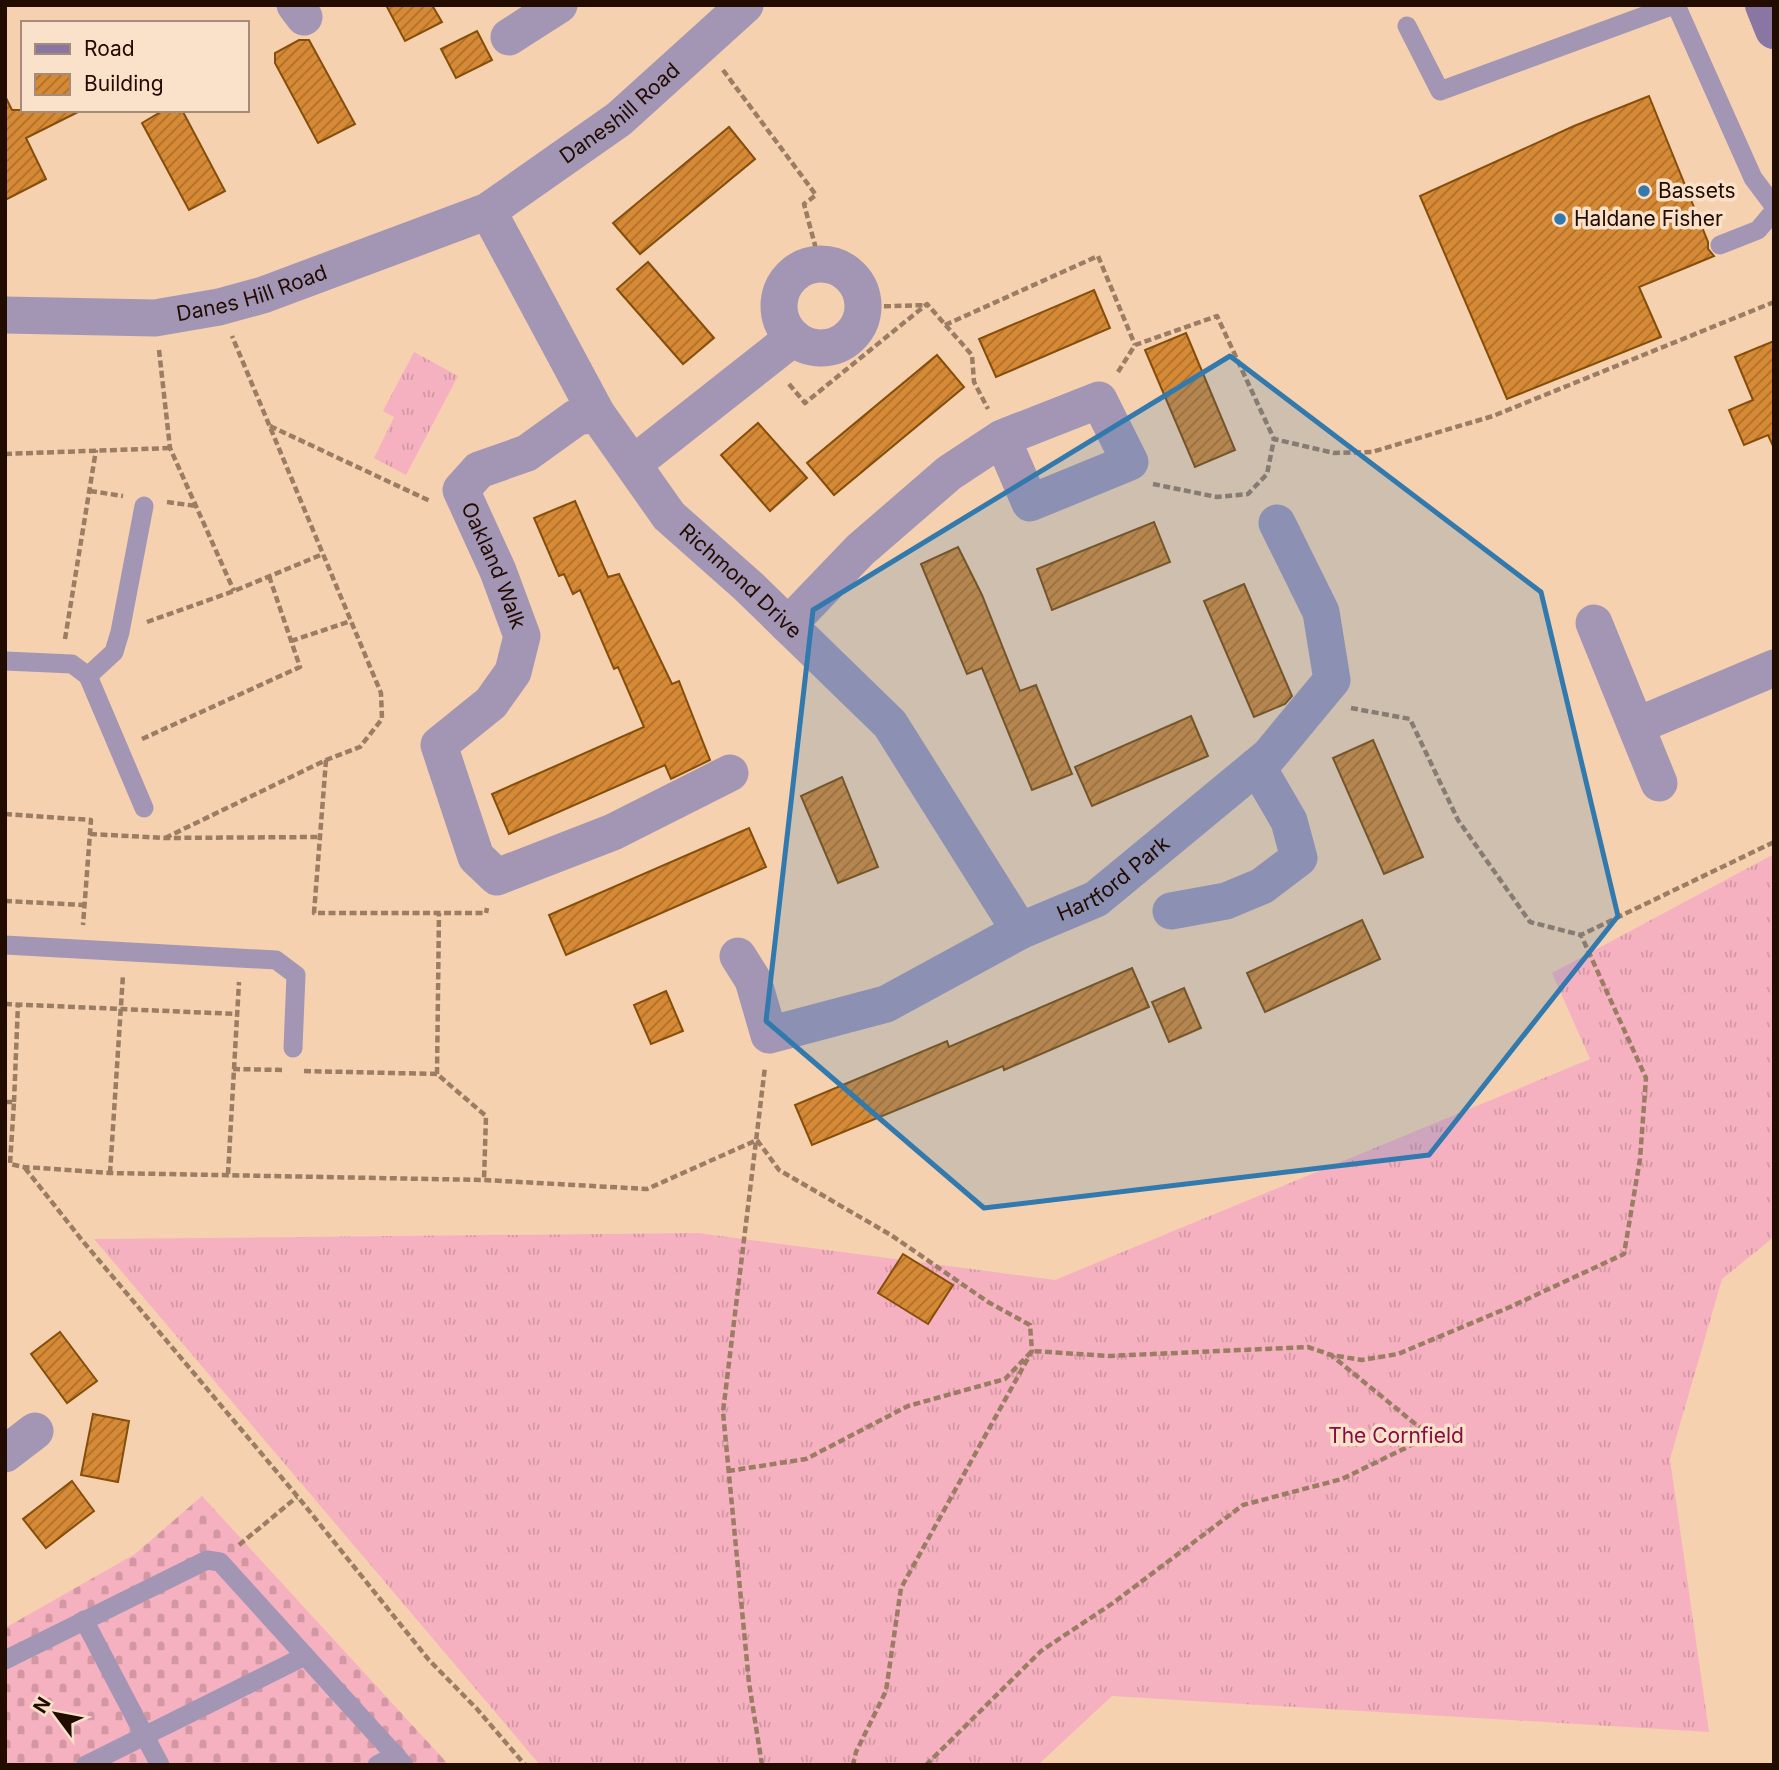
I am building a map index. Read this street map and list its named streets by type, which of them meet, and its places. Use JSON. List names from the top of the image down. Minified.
{"streets":{"street":["Daneshill Road","Danes Hill Road","Oakland Walk","Richmond Drive","Hartford Park"]},"crossings":[["Daneshill Road","Danes Hill Road"],["Daneshill Road","Richmond Drive"],["Danes Hill Road","Richmond Drive"],["Oakland Walk","Richmond Drive"],["Richmond Drive","Hartford Park"]],"parks":["The Cornfield"],"places":["Bassets","Haldane Fisher"],"legend":["Road","Building"],"north":"top left"}
